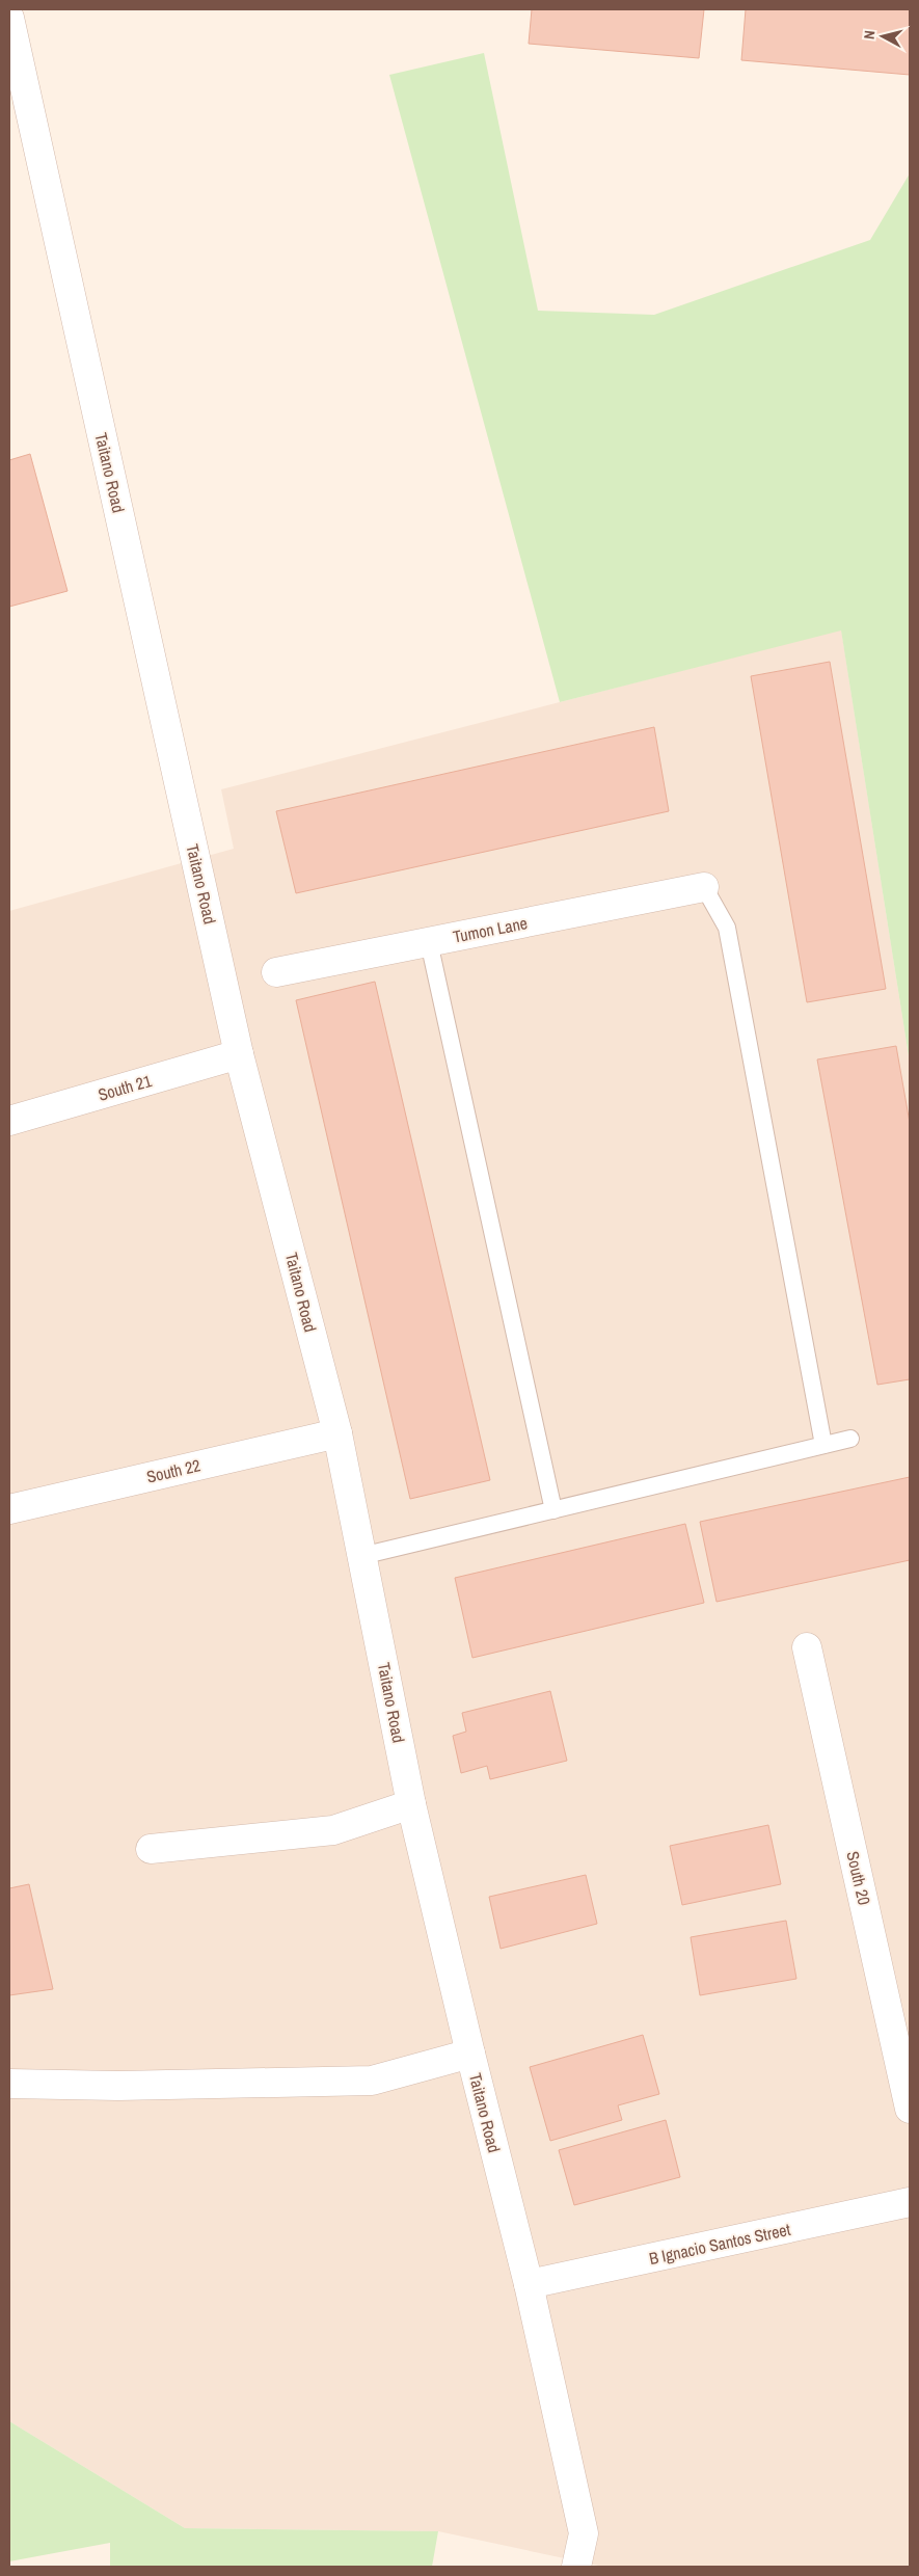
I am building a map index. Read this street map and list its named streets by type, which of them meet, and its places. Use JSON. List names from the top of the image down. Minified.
{"streets":{"street":["Taitano Road","Tumon Lane","South 21","South 22","South 20","B Ignacio Santos Street"]},"crossings":[["Taitano Road","South 21"],["Taitano Road","South 22"],["Taitano Road","B Ignacio Santos Street"]],"north":"left"}
